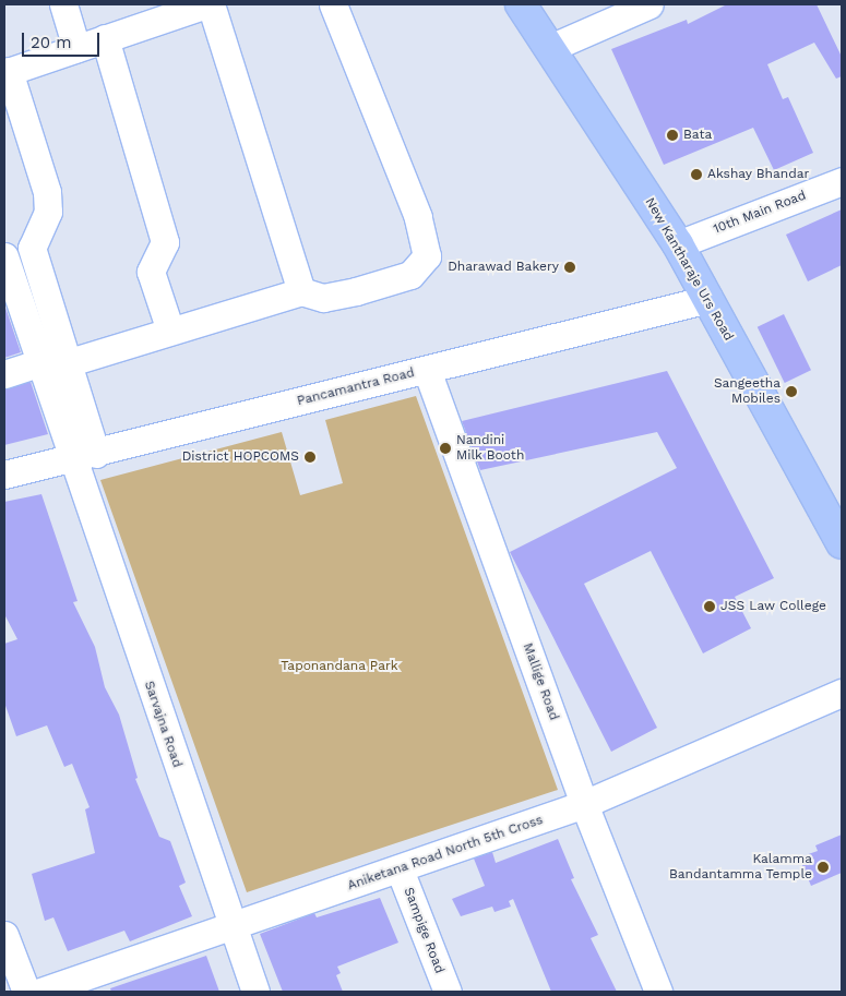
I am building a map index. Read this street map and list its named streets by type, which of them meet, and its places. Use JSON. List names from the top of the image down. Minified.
{"streets":{"main road":["New Kantharaje Urs Road"],"street":["10th Main Road","Pancamantra Road","Mallige Road","Sarvajna Road","Aniketana Road North 5th Cross","Sampige Road"]},"crossings":[["10th Main Road","New Kantharaje Urs Road"],["New Kantharaje Urs Road","Pancamantra Road"],["Pancamantra Road","Mallige Road"],["Pancamantra Road","Sarvajna Road"],["Mallige Road","Aniketana Road North 5th Cross"],["Sarvajna Road","Aniketana Road North 5th Cross"],["Aniketana Road North 5th Cross","Sampige Road"]],"parks":["Taponandana Park"],"places":["Bata","Akshay Bhandar","Dharawad Bakery","Sangeetha Mobiles","Nandini Milk Booth","District HOPCOMS","JSS Law College","Kalamma Bandantamma Temple"],"scale_bar":"20 m"}
